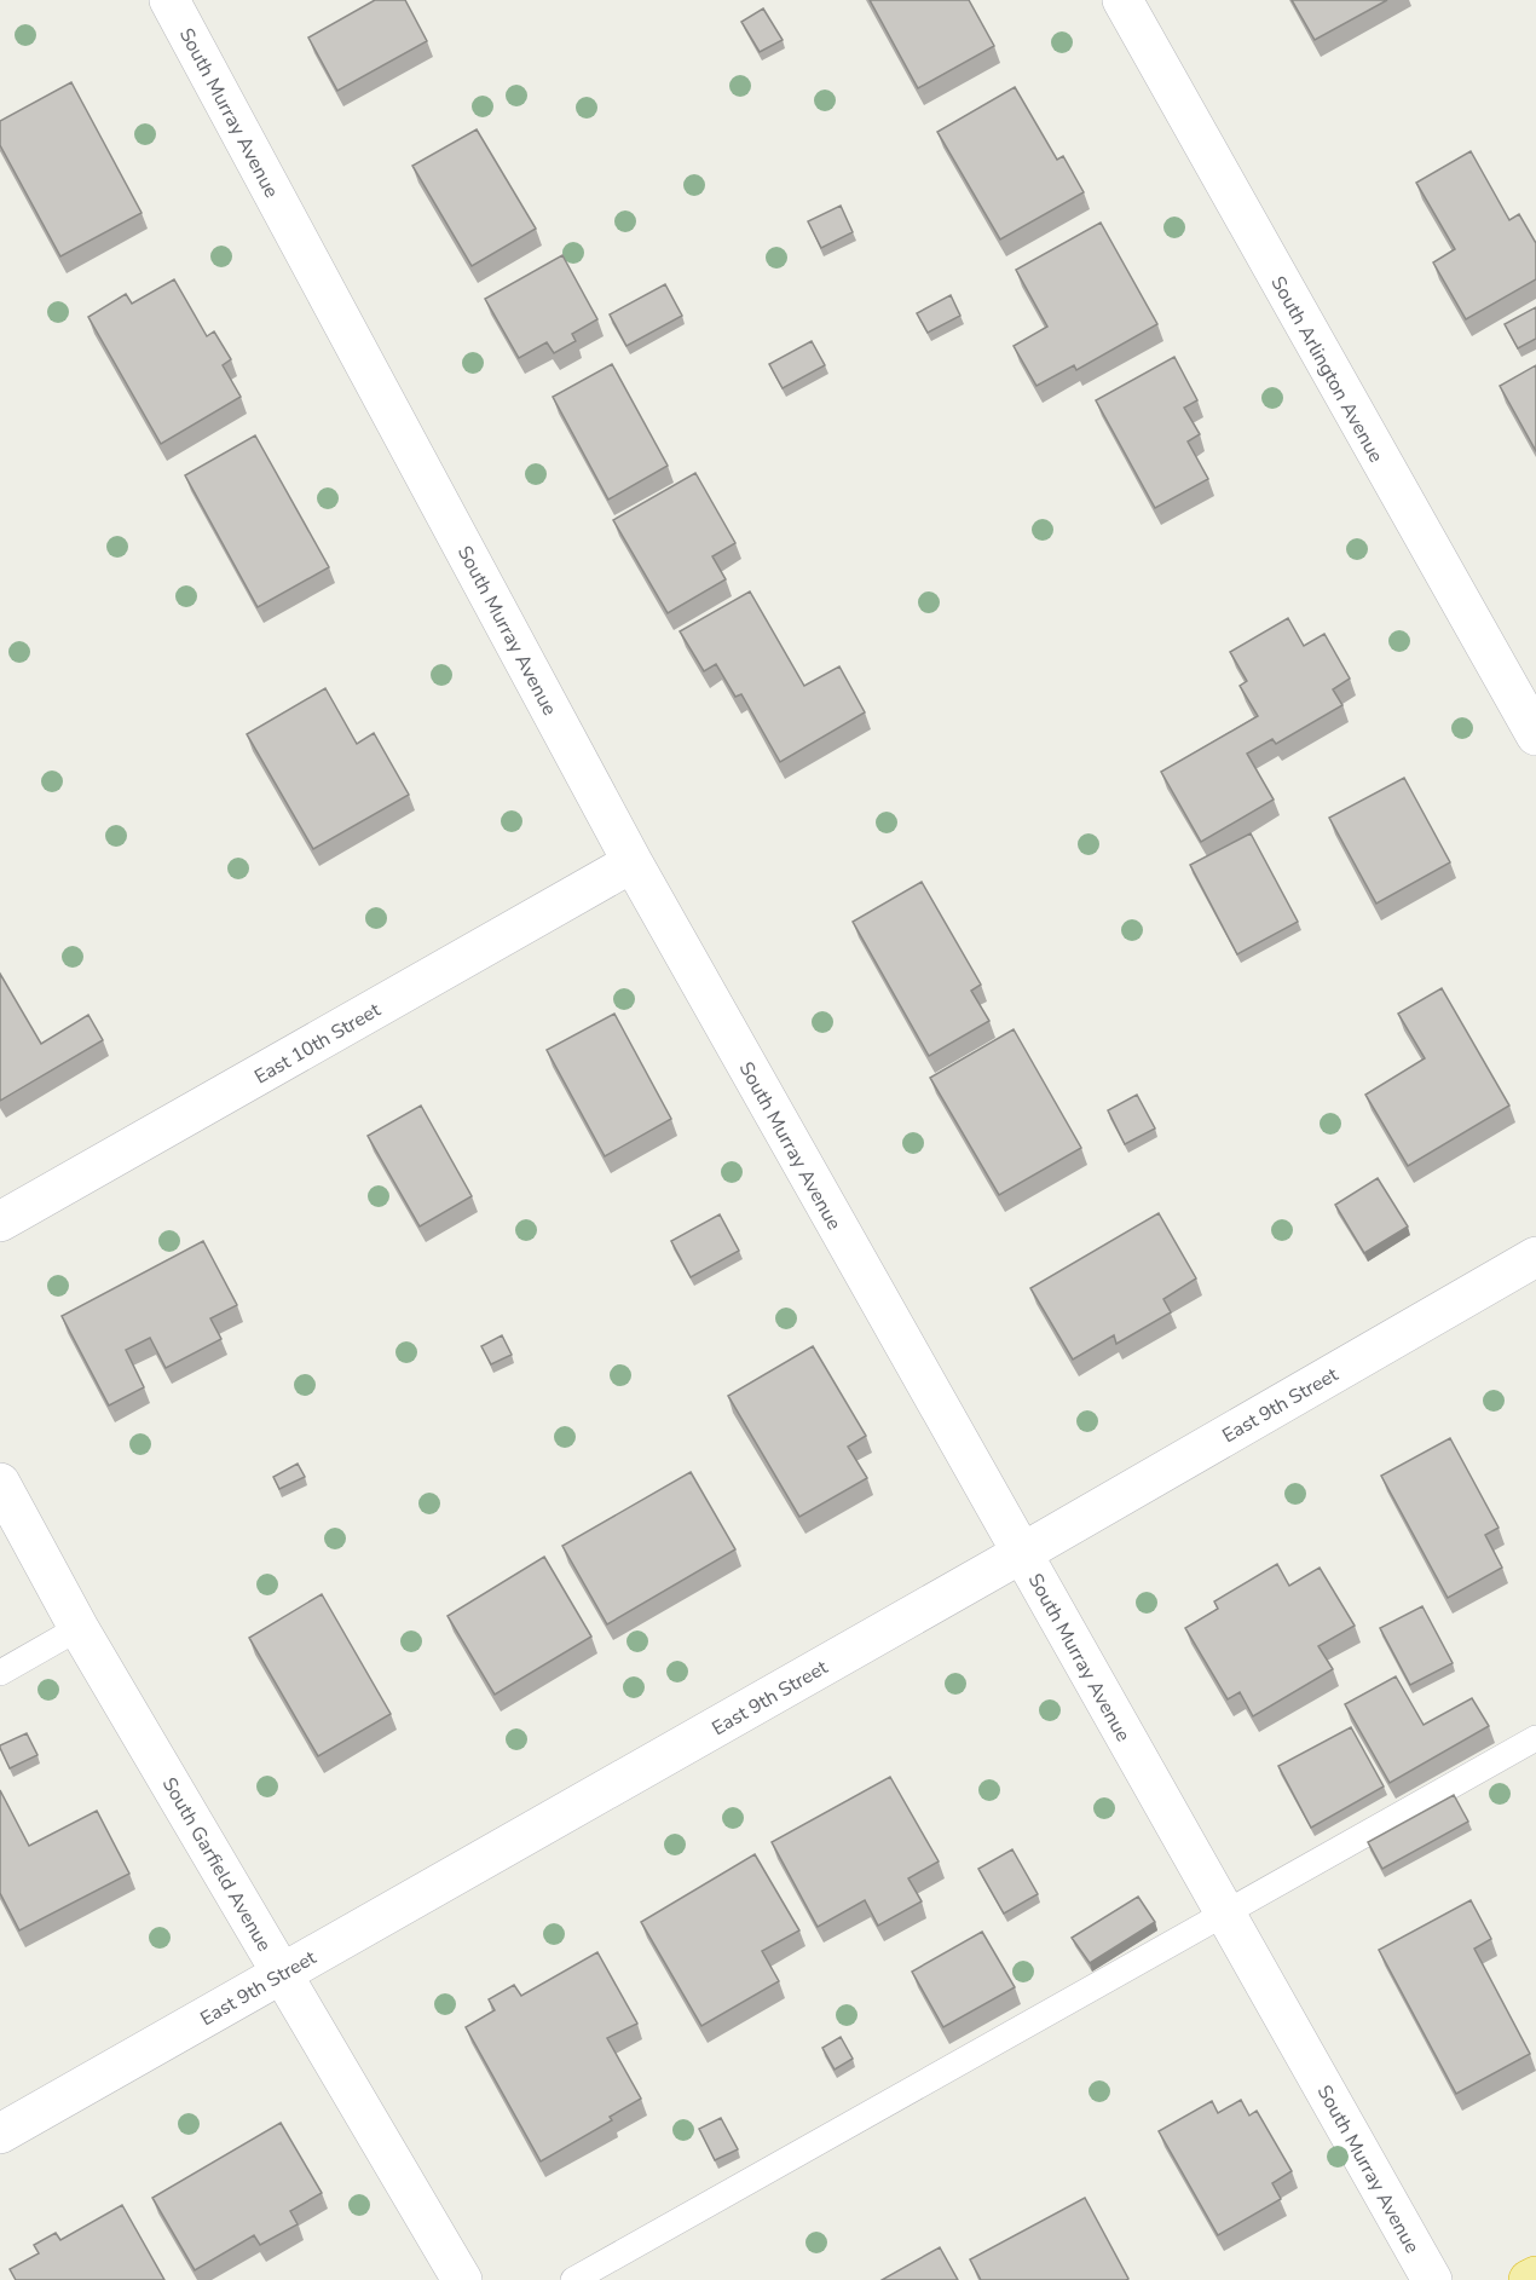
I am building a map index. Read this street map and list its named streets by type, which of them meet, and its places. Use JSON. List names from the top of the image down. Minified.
{"streets":{"street":["South Murray Avenue","South Arlington Avenue","East 10th Street","East 9th Street","South Garfield Avenue"]},"crossings":[["South Murray Avenue","East 10th Street"],["South Murray Avenue","East 9th Street"],["East 9th Street","South Garfield Avenue"]]}
